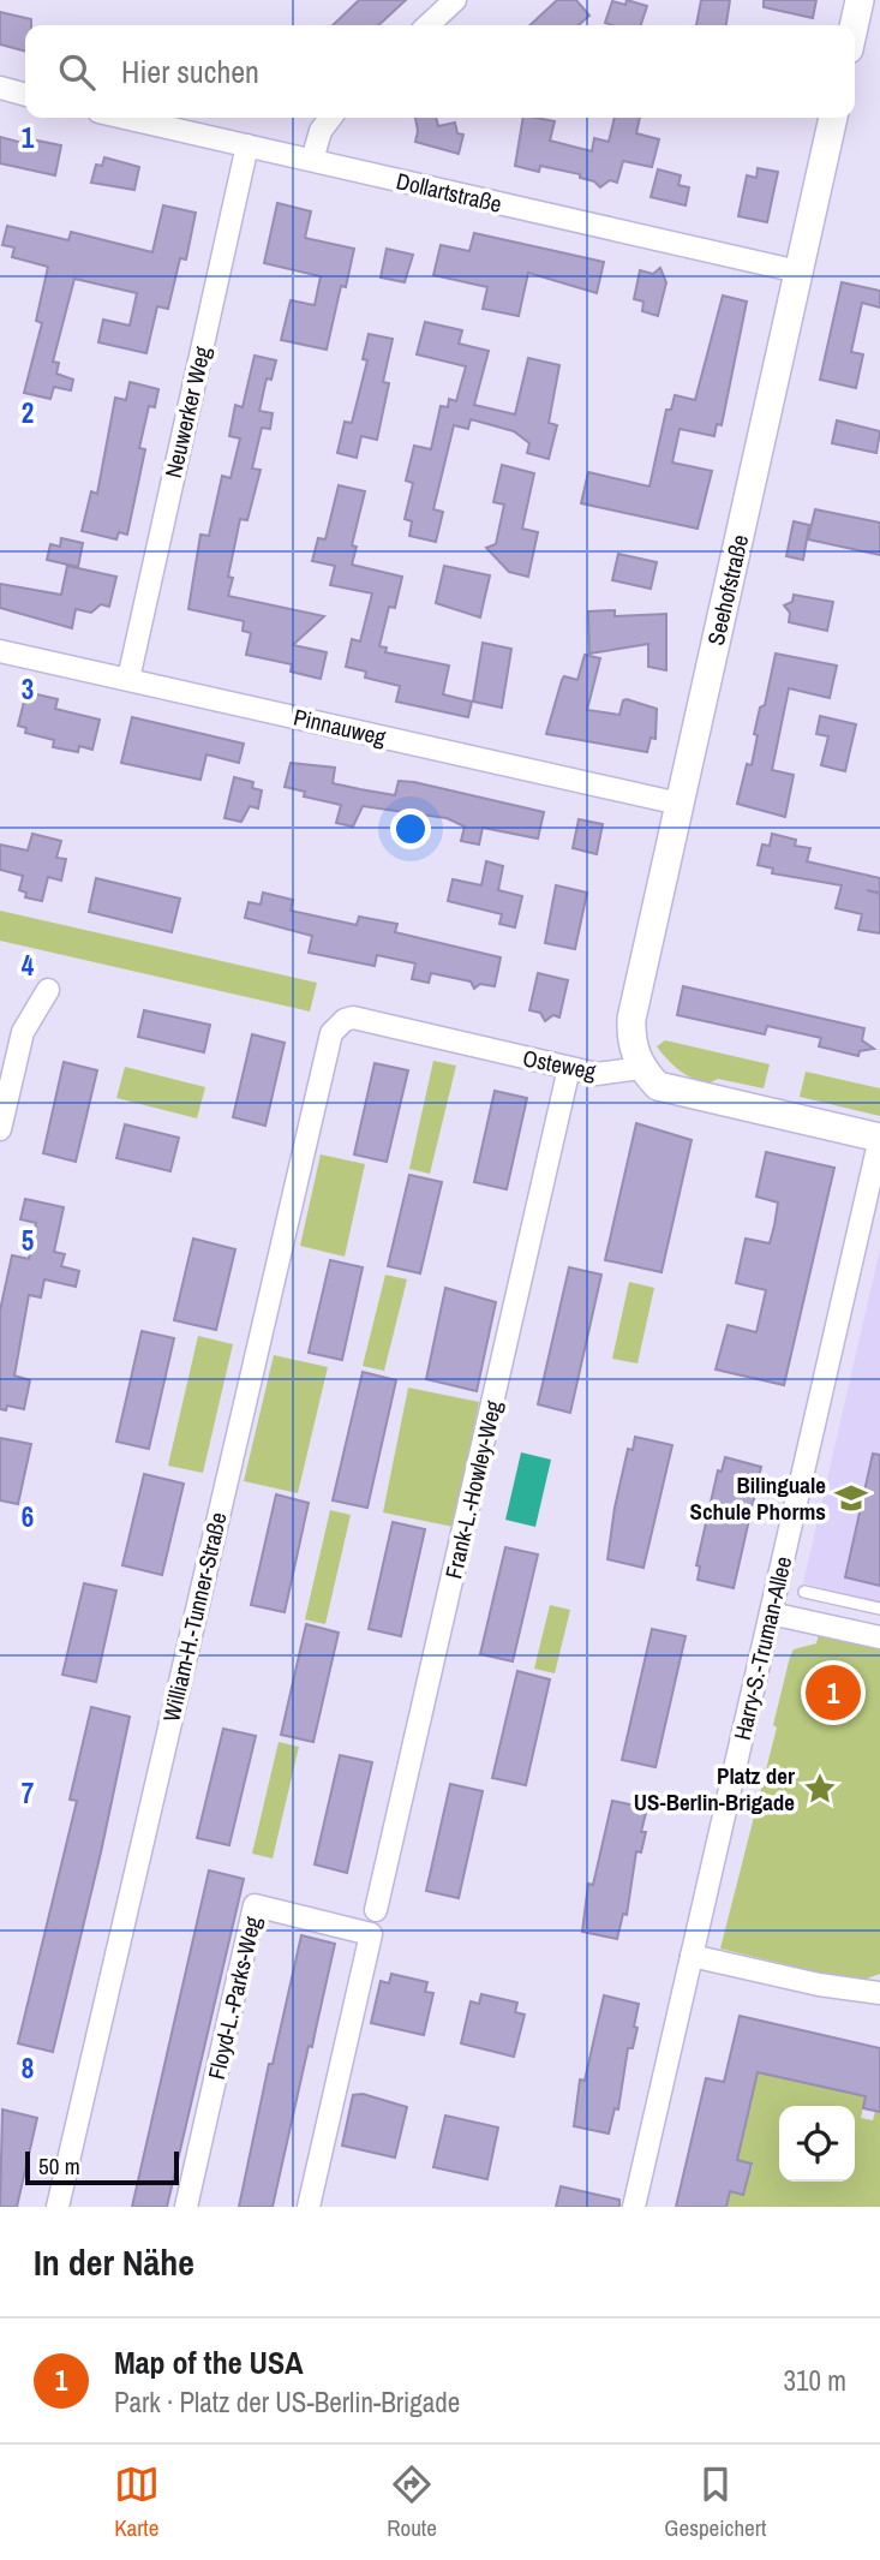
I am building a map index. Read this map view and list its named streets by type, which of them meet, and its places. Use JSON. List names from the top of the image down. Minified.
{"streets":{"street":["Dollartstraße","Neuwerker Weg","Seehofstraße","Pinnauweg","Osteweg","Frank-L.-Howley-Weg","William-H.-Tunner-Straße","Harry-S.-Truman-Allee","Floyd-L.-Parks-Weg"]},"crossings":[["Dollartstraße","Neuwerker Weg"],["Dollartstraße","Seehofstraße"],["Neuwerker Weg","Pinnauweg"],["Seehofstraße","Pinnauweg"],["Seehofstraße","Osteweg"],["Osteweg","Frank-L.-Howley-Weg"],["Osteweg","William-H.-Tunner-Straße"]],"places":{"school or university":["Bilinguale Schule Phorms"],"place":["Platz der US-Berlin-Brigade"]},"scale_bar":"50 m","page":{"search":"Hier suchen","pins":"1","scale":"50 m","heading":"In der Nähe","list":[{"mark":"1","name":"Map of the USA","note":"Park · Platz der US-Berlin-Brigade","value":"310 m"}],"nav":["Karte","Route","Gespeichert"]},"grid":{"rows":["1","2","3","4","5","6","7","8"]}}
